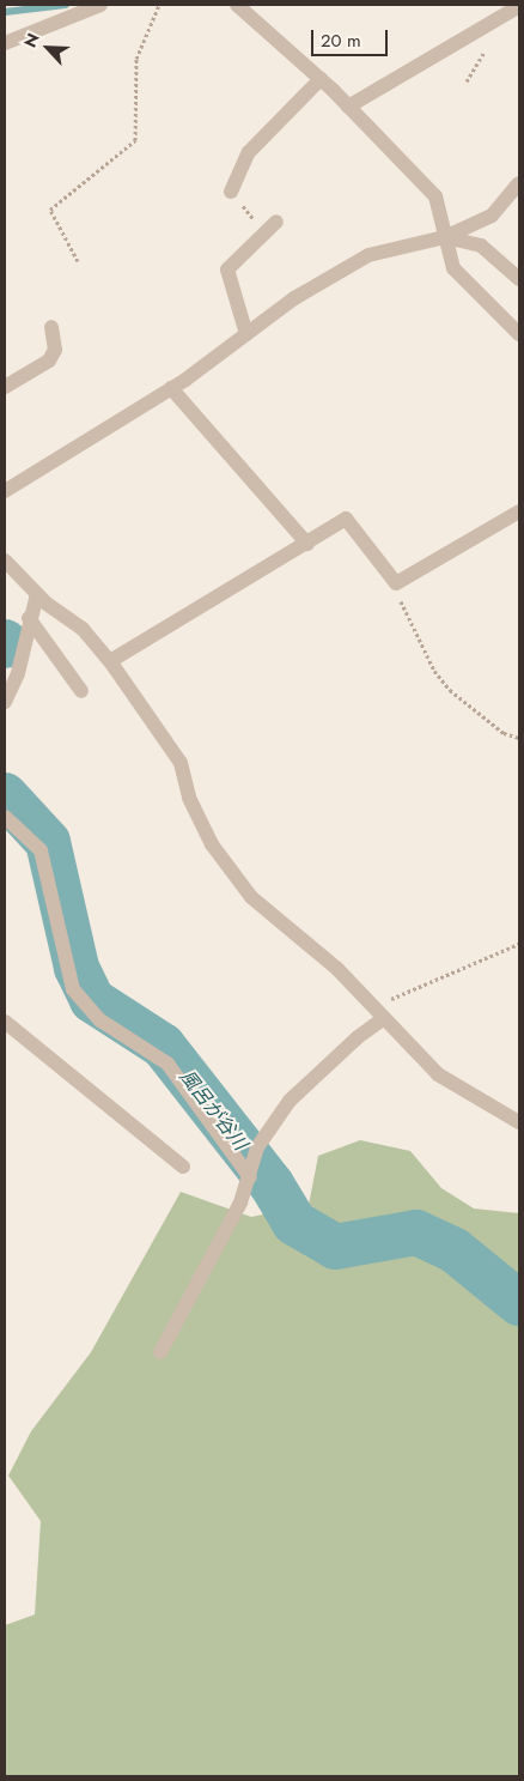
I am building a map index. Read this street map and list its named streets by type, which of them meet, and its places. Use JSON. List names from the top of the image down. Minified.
{"water":["風呂が谷川"],"scale_bar":"20 m","north":"top left"}
